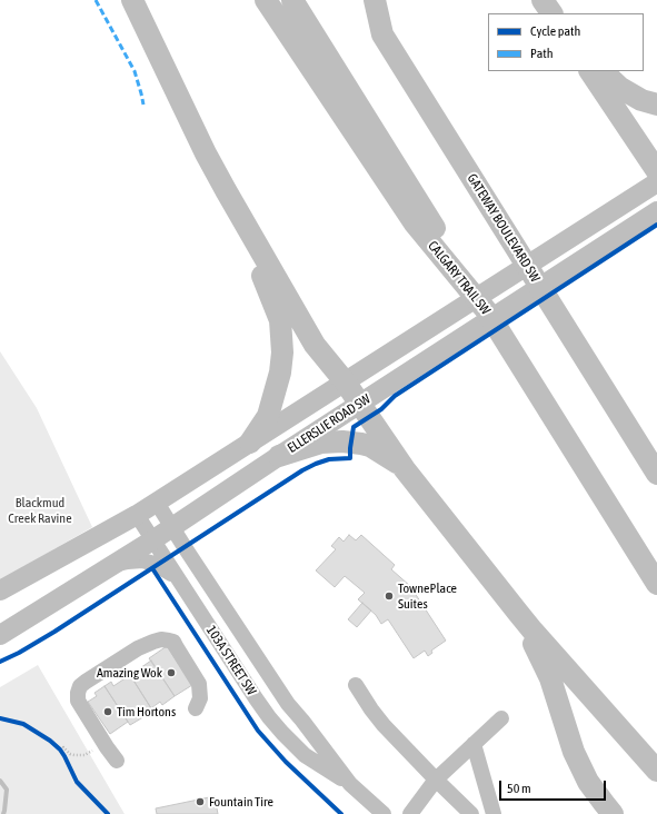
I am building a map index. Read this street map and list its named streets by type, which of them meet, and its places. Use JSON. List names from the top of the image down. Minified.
{"streets":{"highway":["GATEWAY BOULEVARD SW","CALGARY TRAIL SW"],"main road":["ELLERSLIE ROAD SW"],"street":["103A STREET SW"]},"crossings":[["ELLERSLIE ROAD SW","103A STREET SW"]],"parks":["Blackmud Creek Ravine"],"places":["TownePlace Suites","Amazing Wok","Tim Hortons","Fountain Tire"],"legend":["Cycle path","Path"],"scale_bar":"50 m"}
